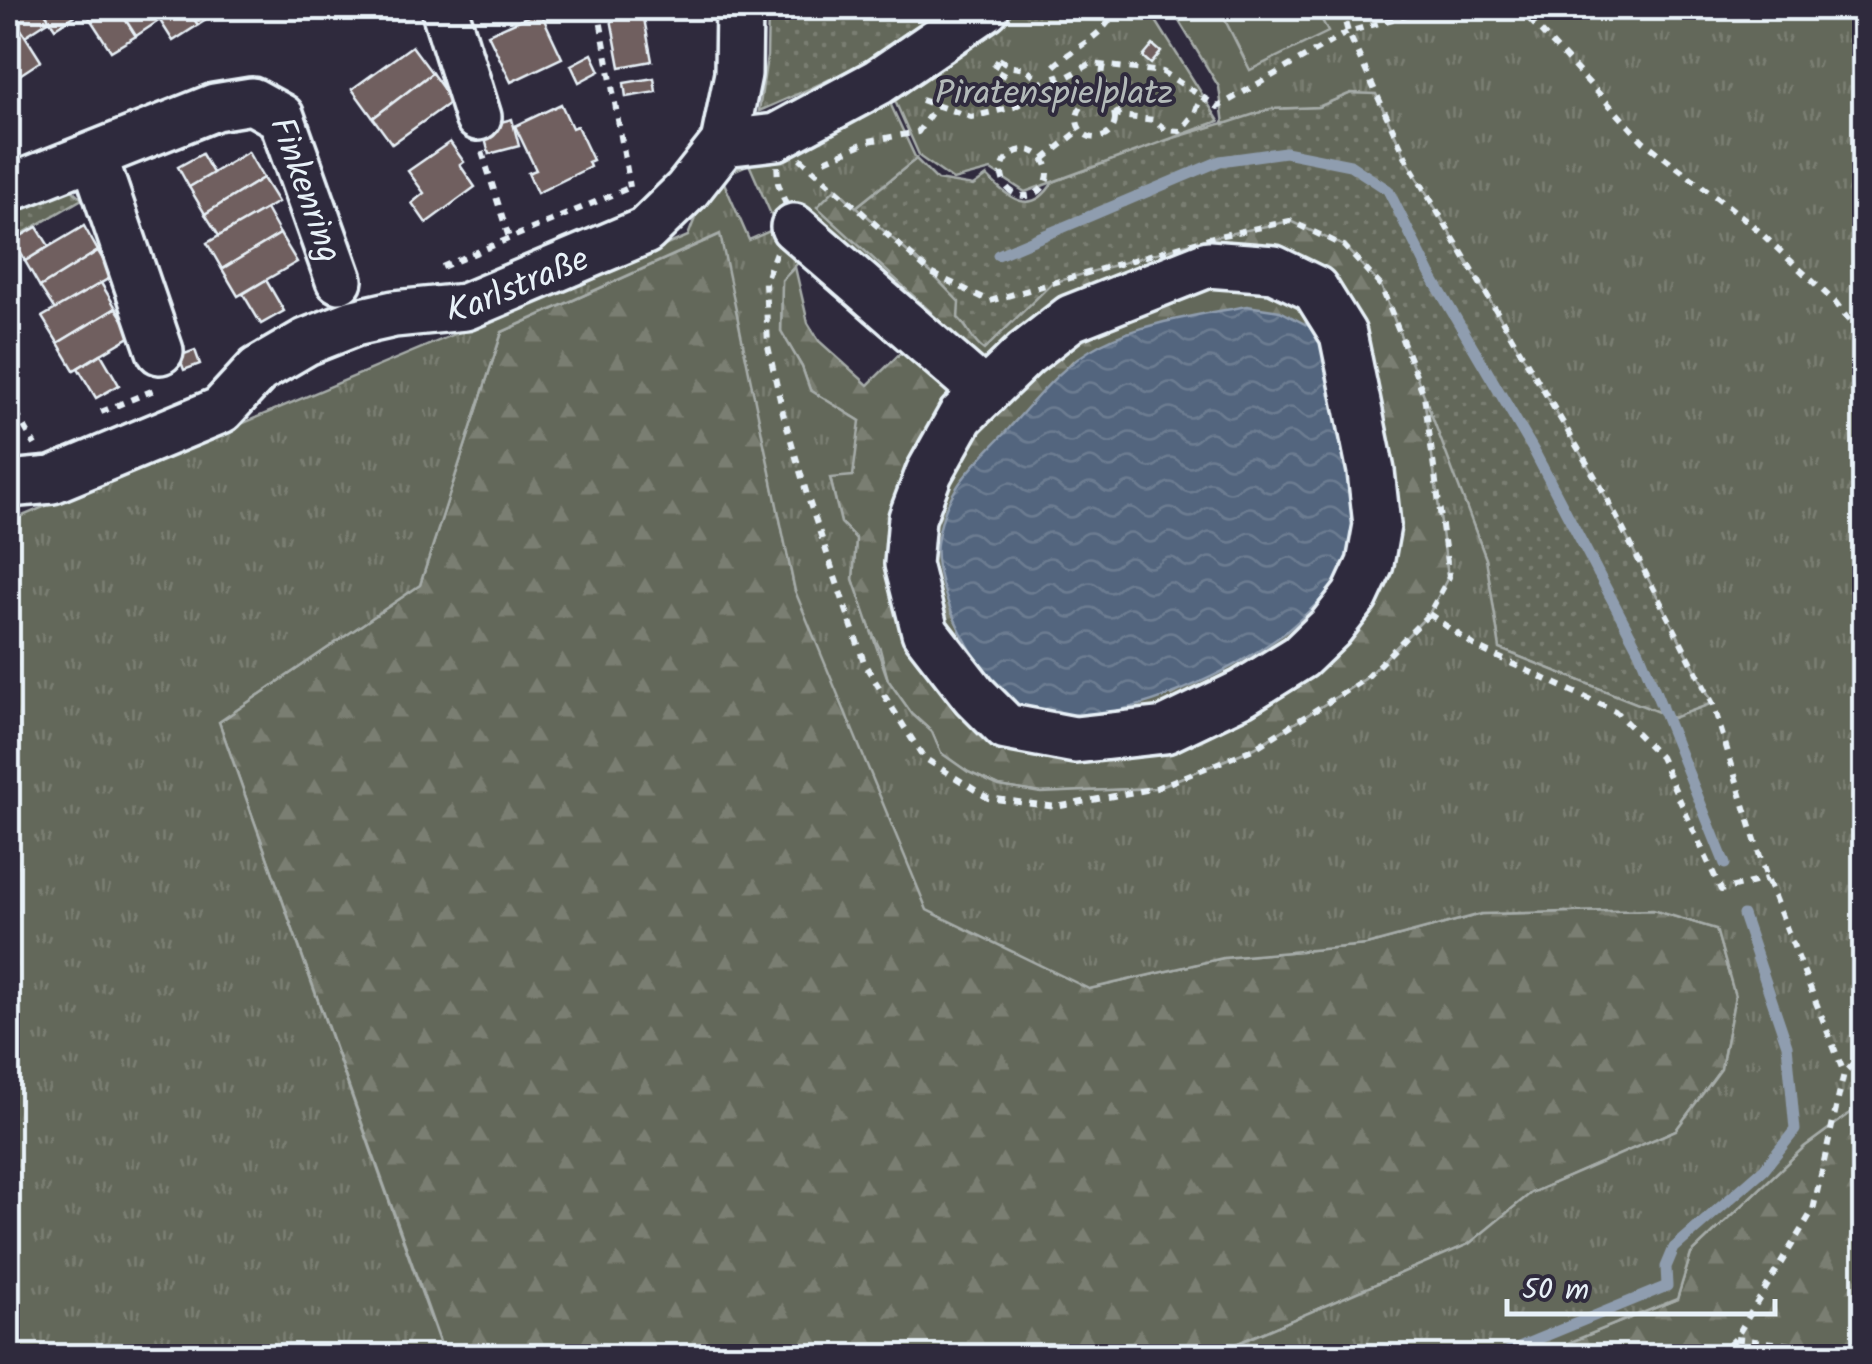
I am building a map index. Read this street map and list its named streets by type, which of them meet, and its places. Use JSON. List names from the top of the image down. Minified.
{"streets":{"street":["Finkenring","Karlstraße"]},"parks":["Piratenspielplatz"],"scale_bar":"50 m"}
